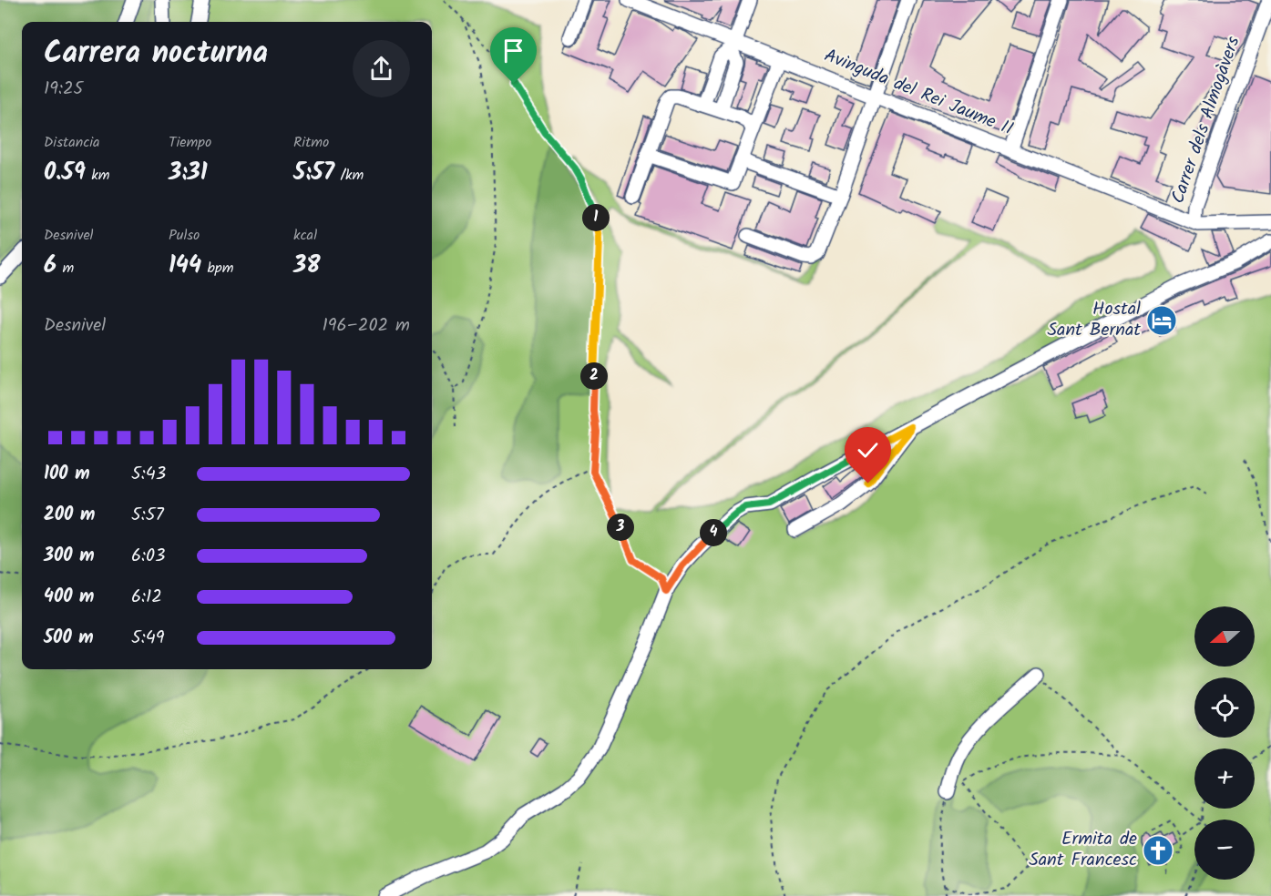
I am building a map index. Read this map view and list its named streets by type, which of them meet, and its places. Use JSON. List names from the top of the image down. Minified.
{"streets":{"street":["Avinguda del Rei Jaume II","Carrer dels Almogàvers"]},"crossings":[["Avinguda del Rei Jaume II","Carrer dels Almogàvers"]],"places":{"hotel":["Hostal Sant Bernat"],"church":["Ermita de Sant Francesc"]},"north":"left","page":{"heading":["Carrera nocturna","19:25"],"stats":[["Distancia","0.59 km"],["Tiempo","3:31"],["Ritmo","5:57 /km"],["Desnivel","6 m"],["Pulso","144 bpm"],["kcal","38"]],"pins":["1","2","3","4"],"chart":["Desnivel","196–202 m"],"list":[{"name":"100 m","note":"5:43"},{"name":"200 m","note":"5:57"},{"name":"300 m","note":"6:03"},{"name":"400 m","note":"6:12"},{"name":"500 m","note":"5:49"}],"map_buttons":["+","−"]}}
